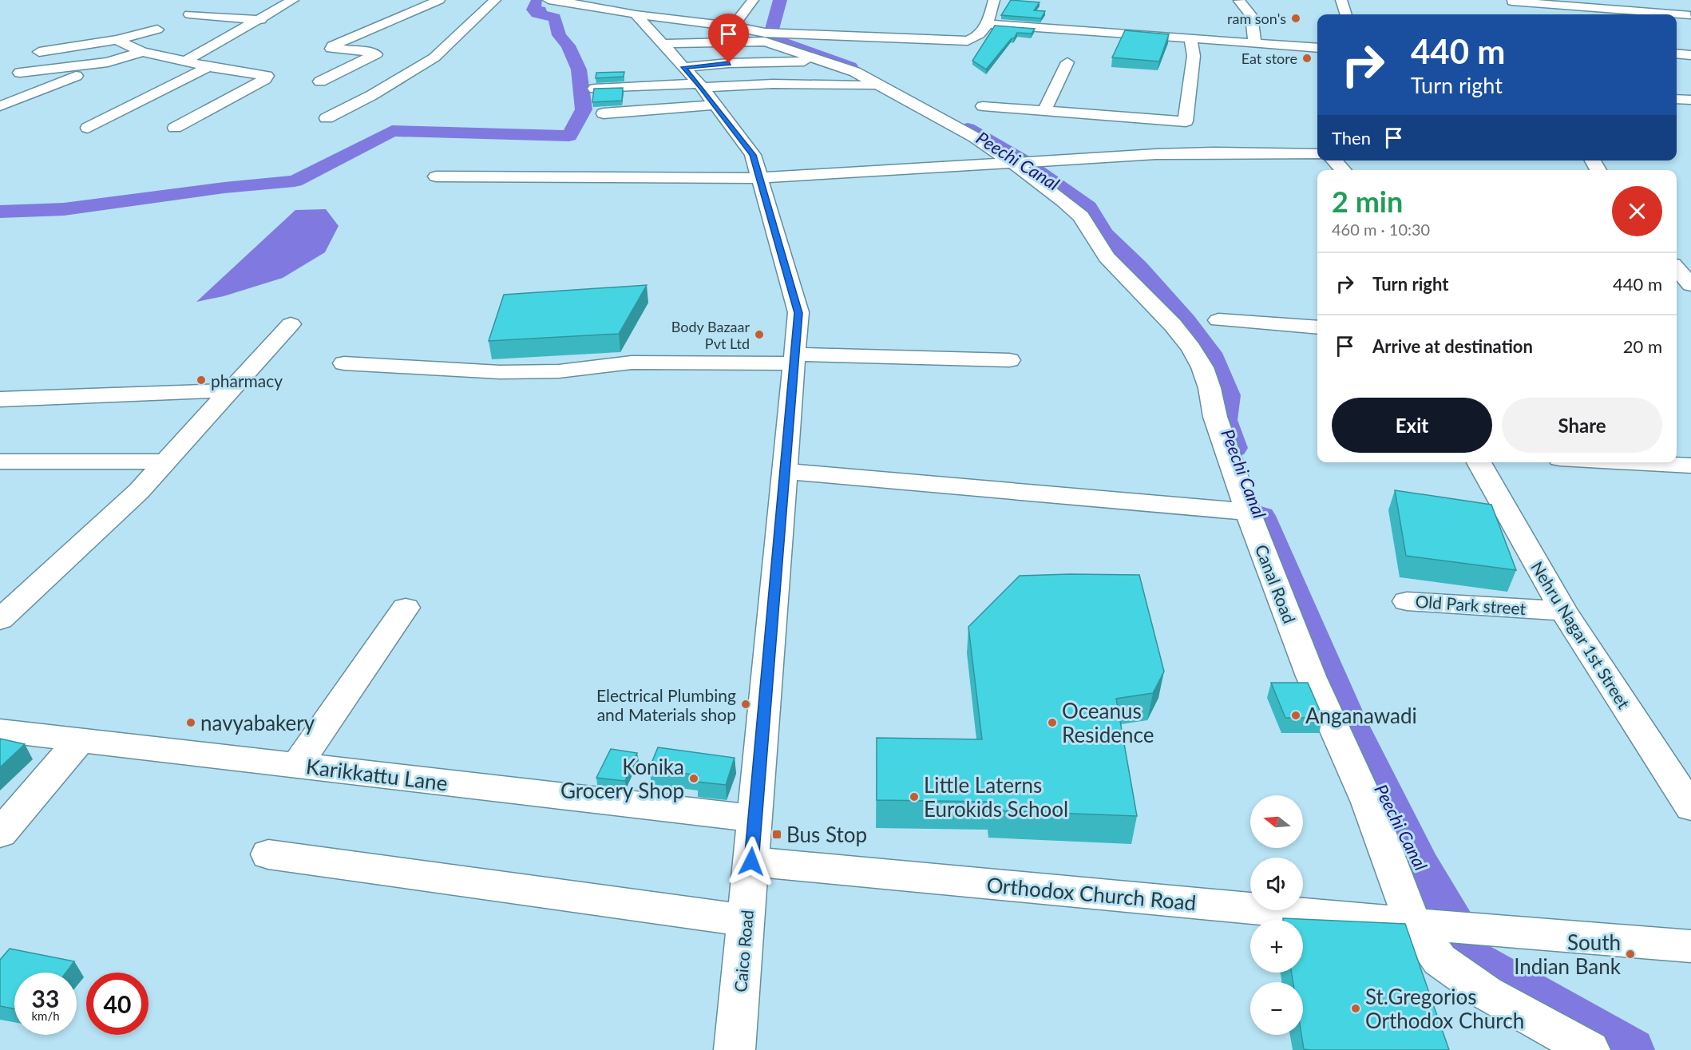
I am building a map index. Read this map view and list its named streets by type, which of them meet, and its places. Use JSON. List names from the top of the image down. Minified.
{"streets":{"street":["Canal Road","Old Park street","Nehru Nagar 1st Street","Karikkattu Lane","Orthodox Church Road","Caico Road"]},"crossings":[["Canal Road","Orthodox Church Road"],["Old Park street","Nehru Nagar 1st Street"],["Karikkattu Lane","Caico Road"],["Orthodox Church Road","Caico Road"]],"water":["Peechi Canal"],"places":{"other":["ram son's","Eat store","Body Bazaar Pvt Ltd","pharmacy","Electrical Plumbing and Materials shop","Anganawadi","navyabakery","Oceanus Residence","Konika Grocery Shop","Little Laterns Eurokids School","South Indian Bank","St.Gregorios Orthodox Church"],"transit":["Bus Stop"]},"north":"left","page":{"turn":["440 m","Turn right"],"then":"Then","heading":["2 min","460 m · 10:30"],"list":[{"name":"Turn right","value":"440 m"},{"name":"Arrive at destination","value":"20 m"}],"buttons":["Exit","Share"],"map_buttons":["+","−"],"speed":"33 km/h","limit":"40"}}
